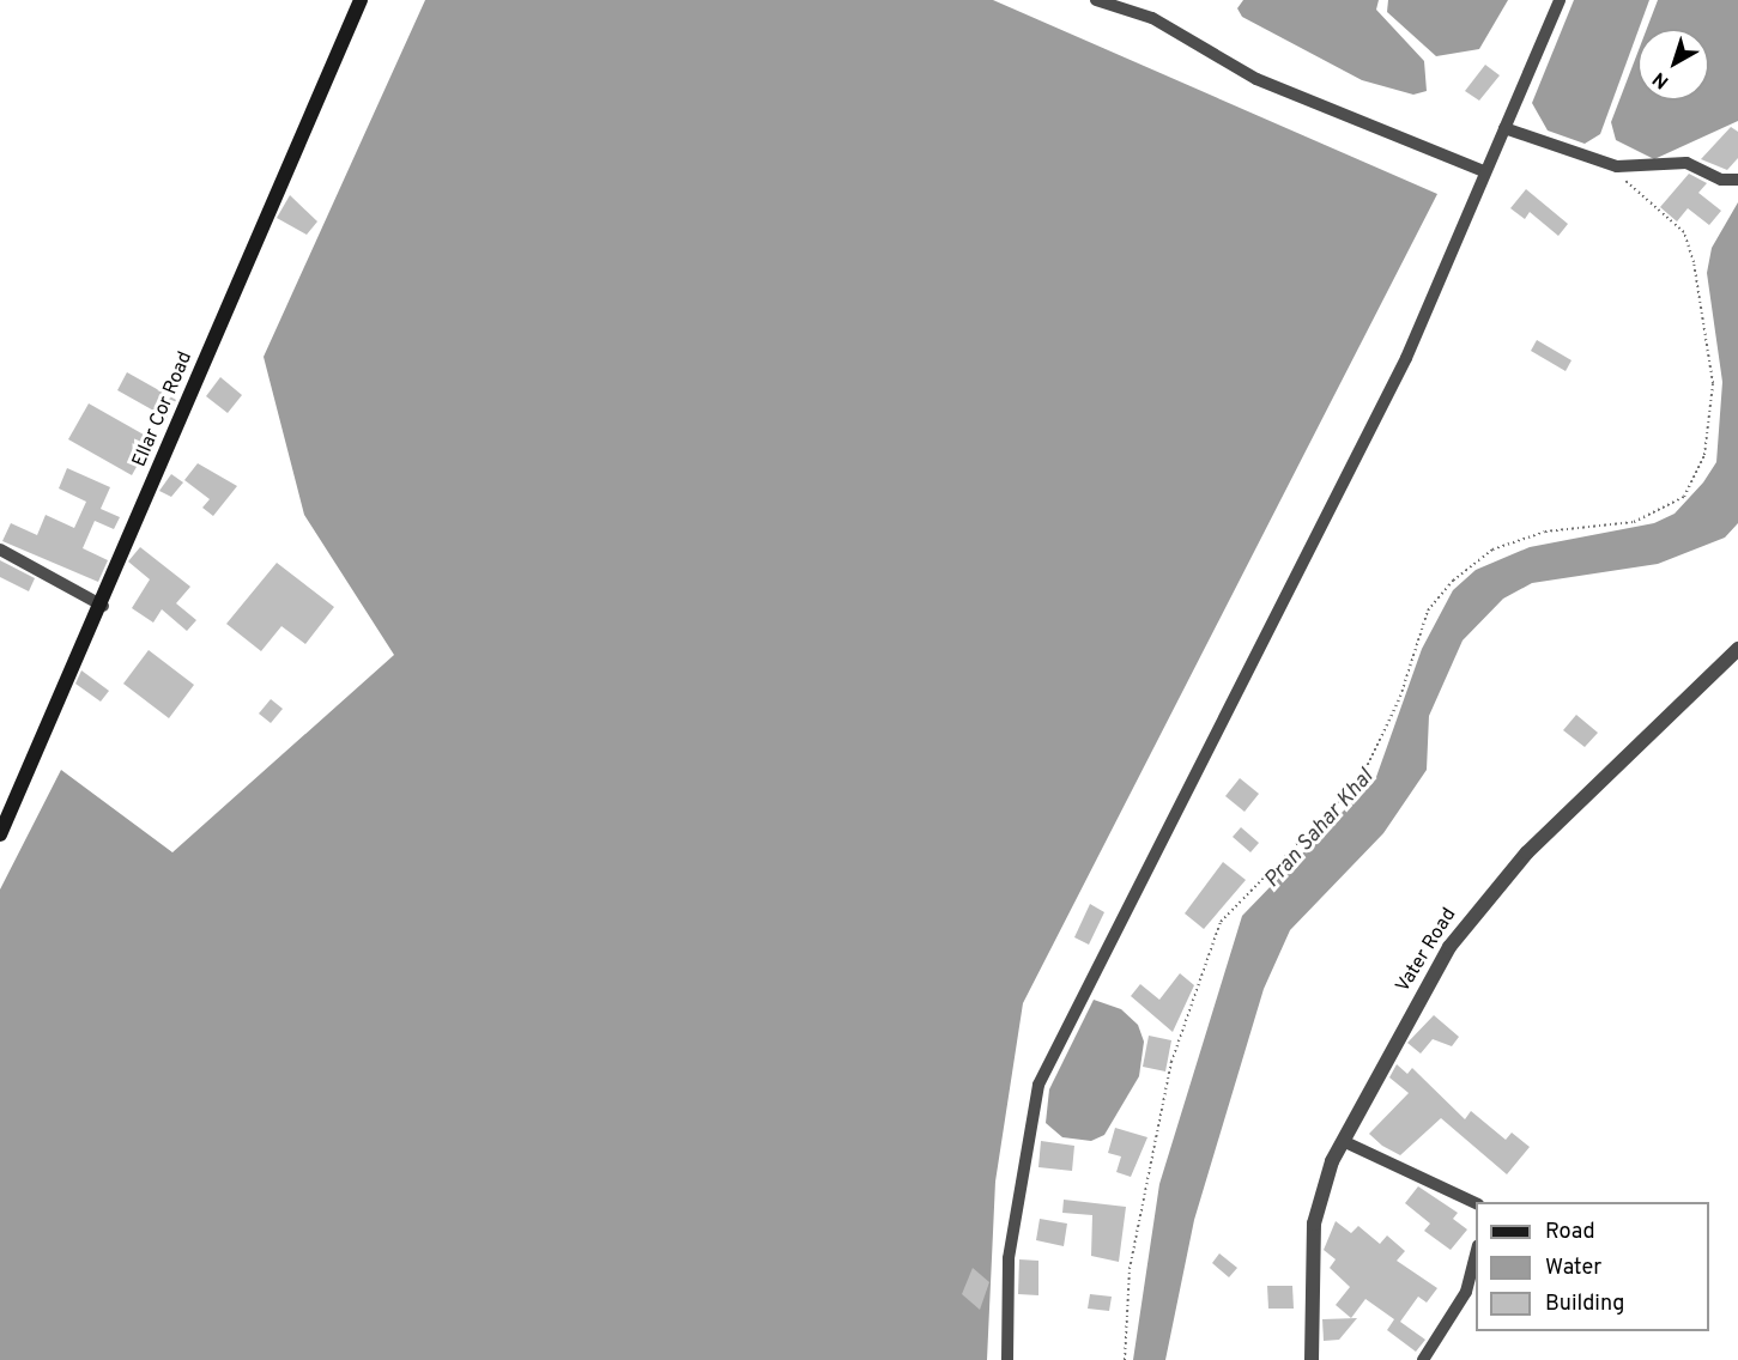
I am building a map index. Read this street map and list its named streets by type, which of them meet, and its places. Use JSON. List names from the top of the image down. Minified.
{"streets":{"main road":["Ellar Cor Road"],"street":["Vater Road"]},"water":["Pran Sahar Khal"],"legend":["Road","Water","Building"],"north":"bottom left"}
